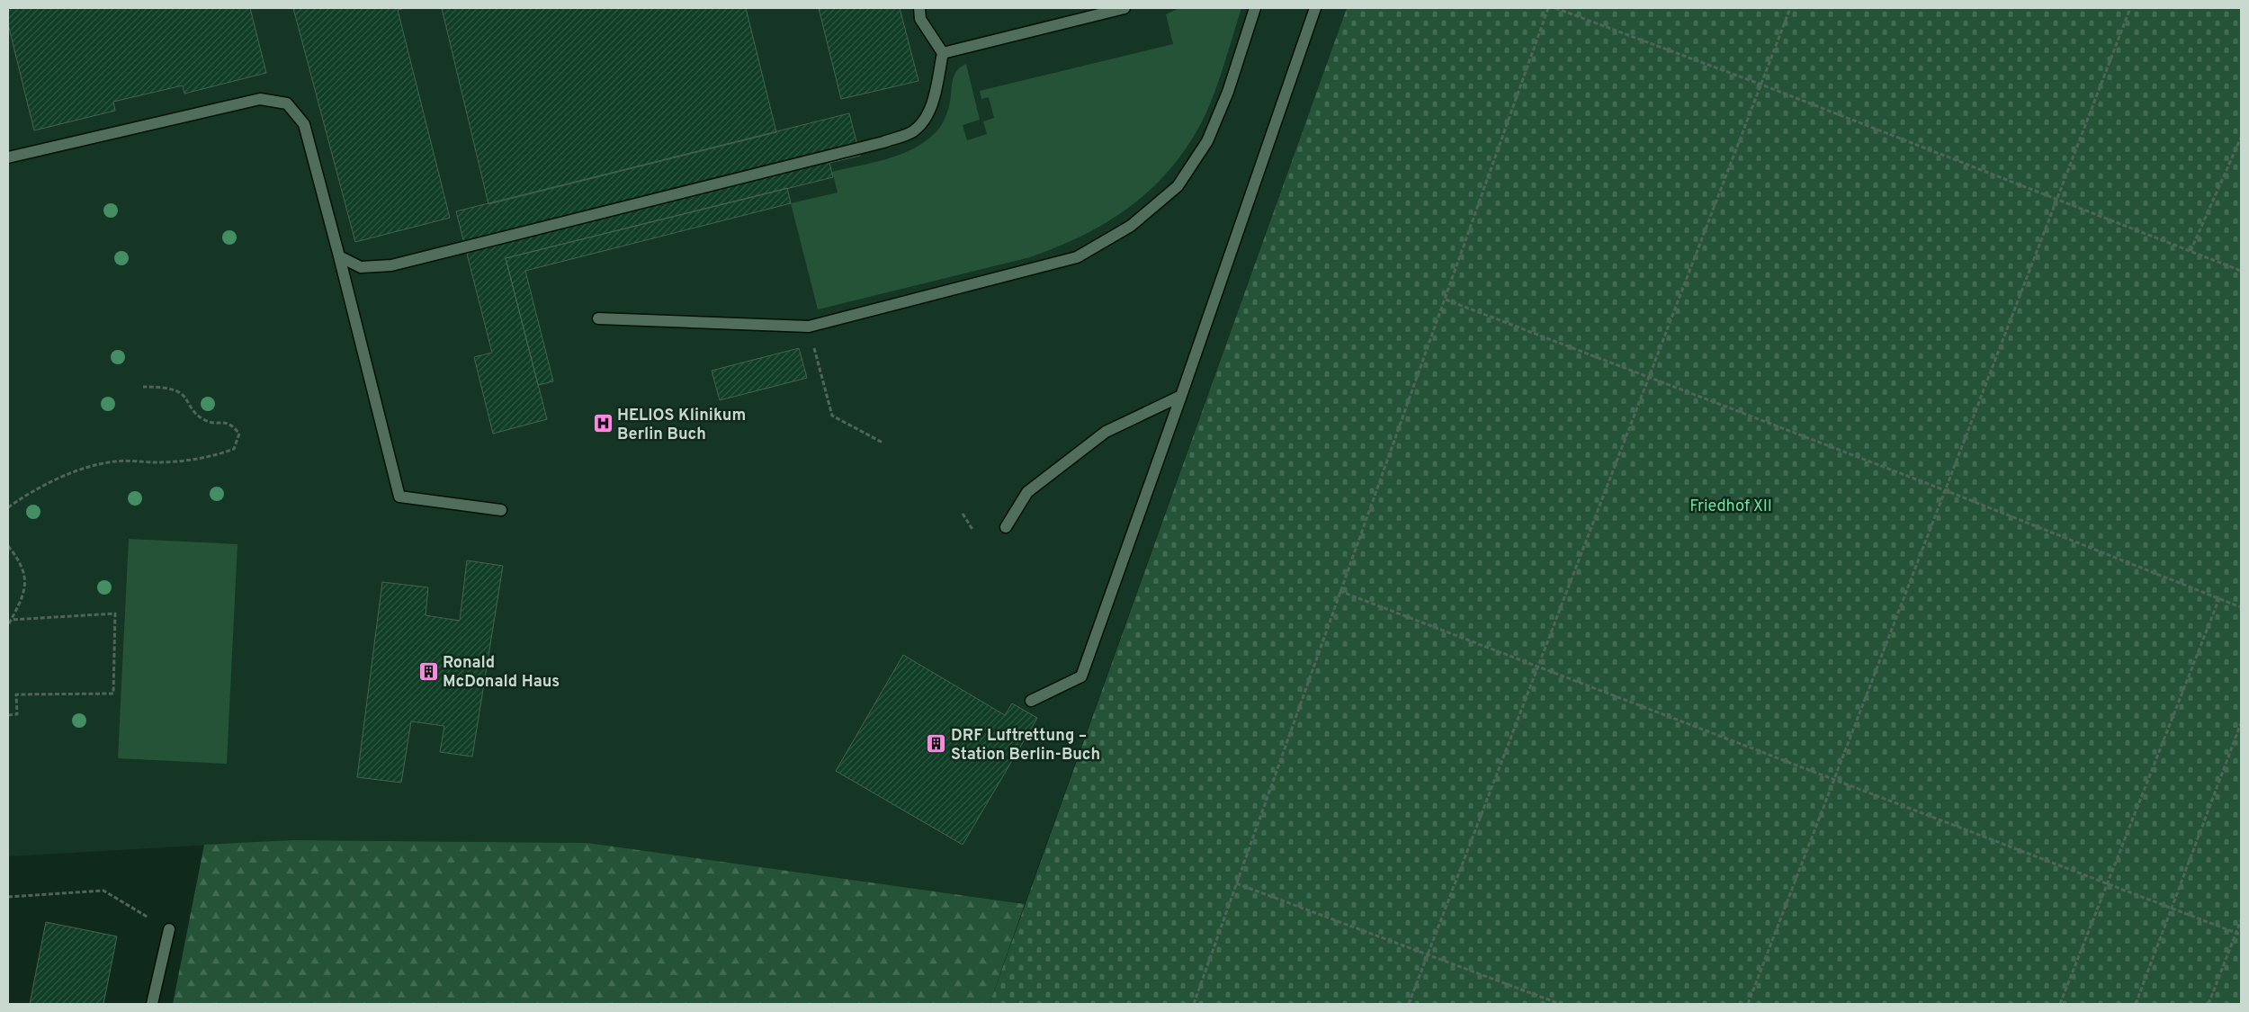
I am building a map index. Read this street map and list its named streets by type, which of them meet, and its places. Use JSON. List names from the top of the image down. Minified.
{"parks":["Friedhof XII"],"places":{"hospital":["HELIOS Klinikum Berlin Buch"],"building":["Ronald McDonald Haus","DRF Luftrettung – Station Berlin-Buch"]}}
